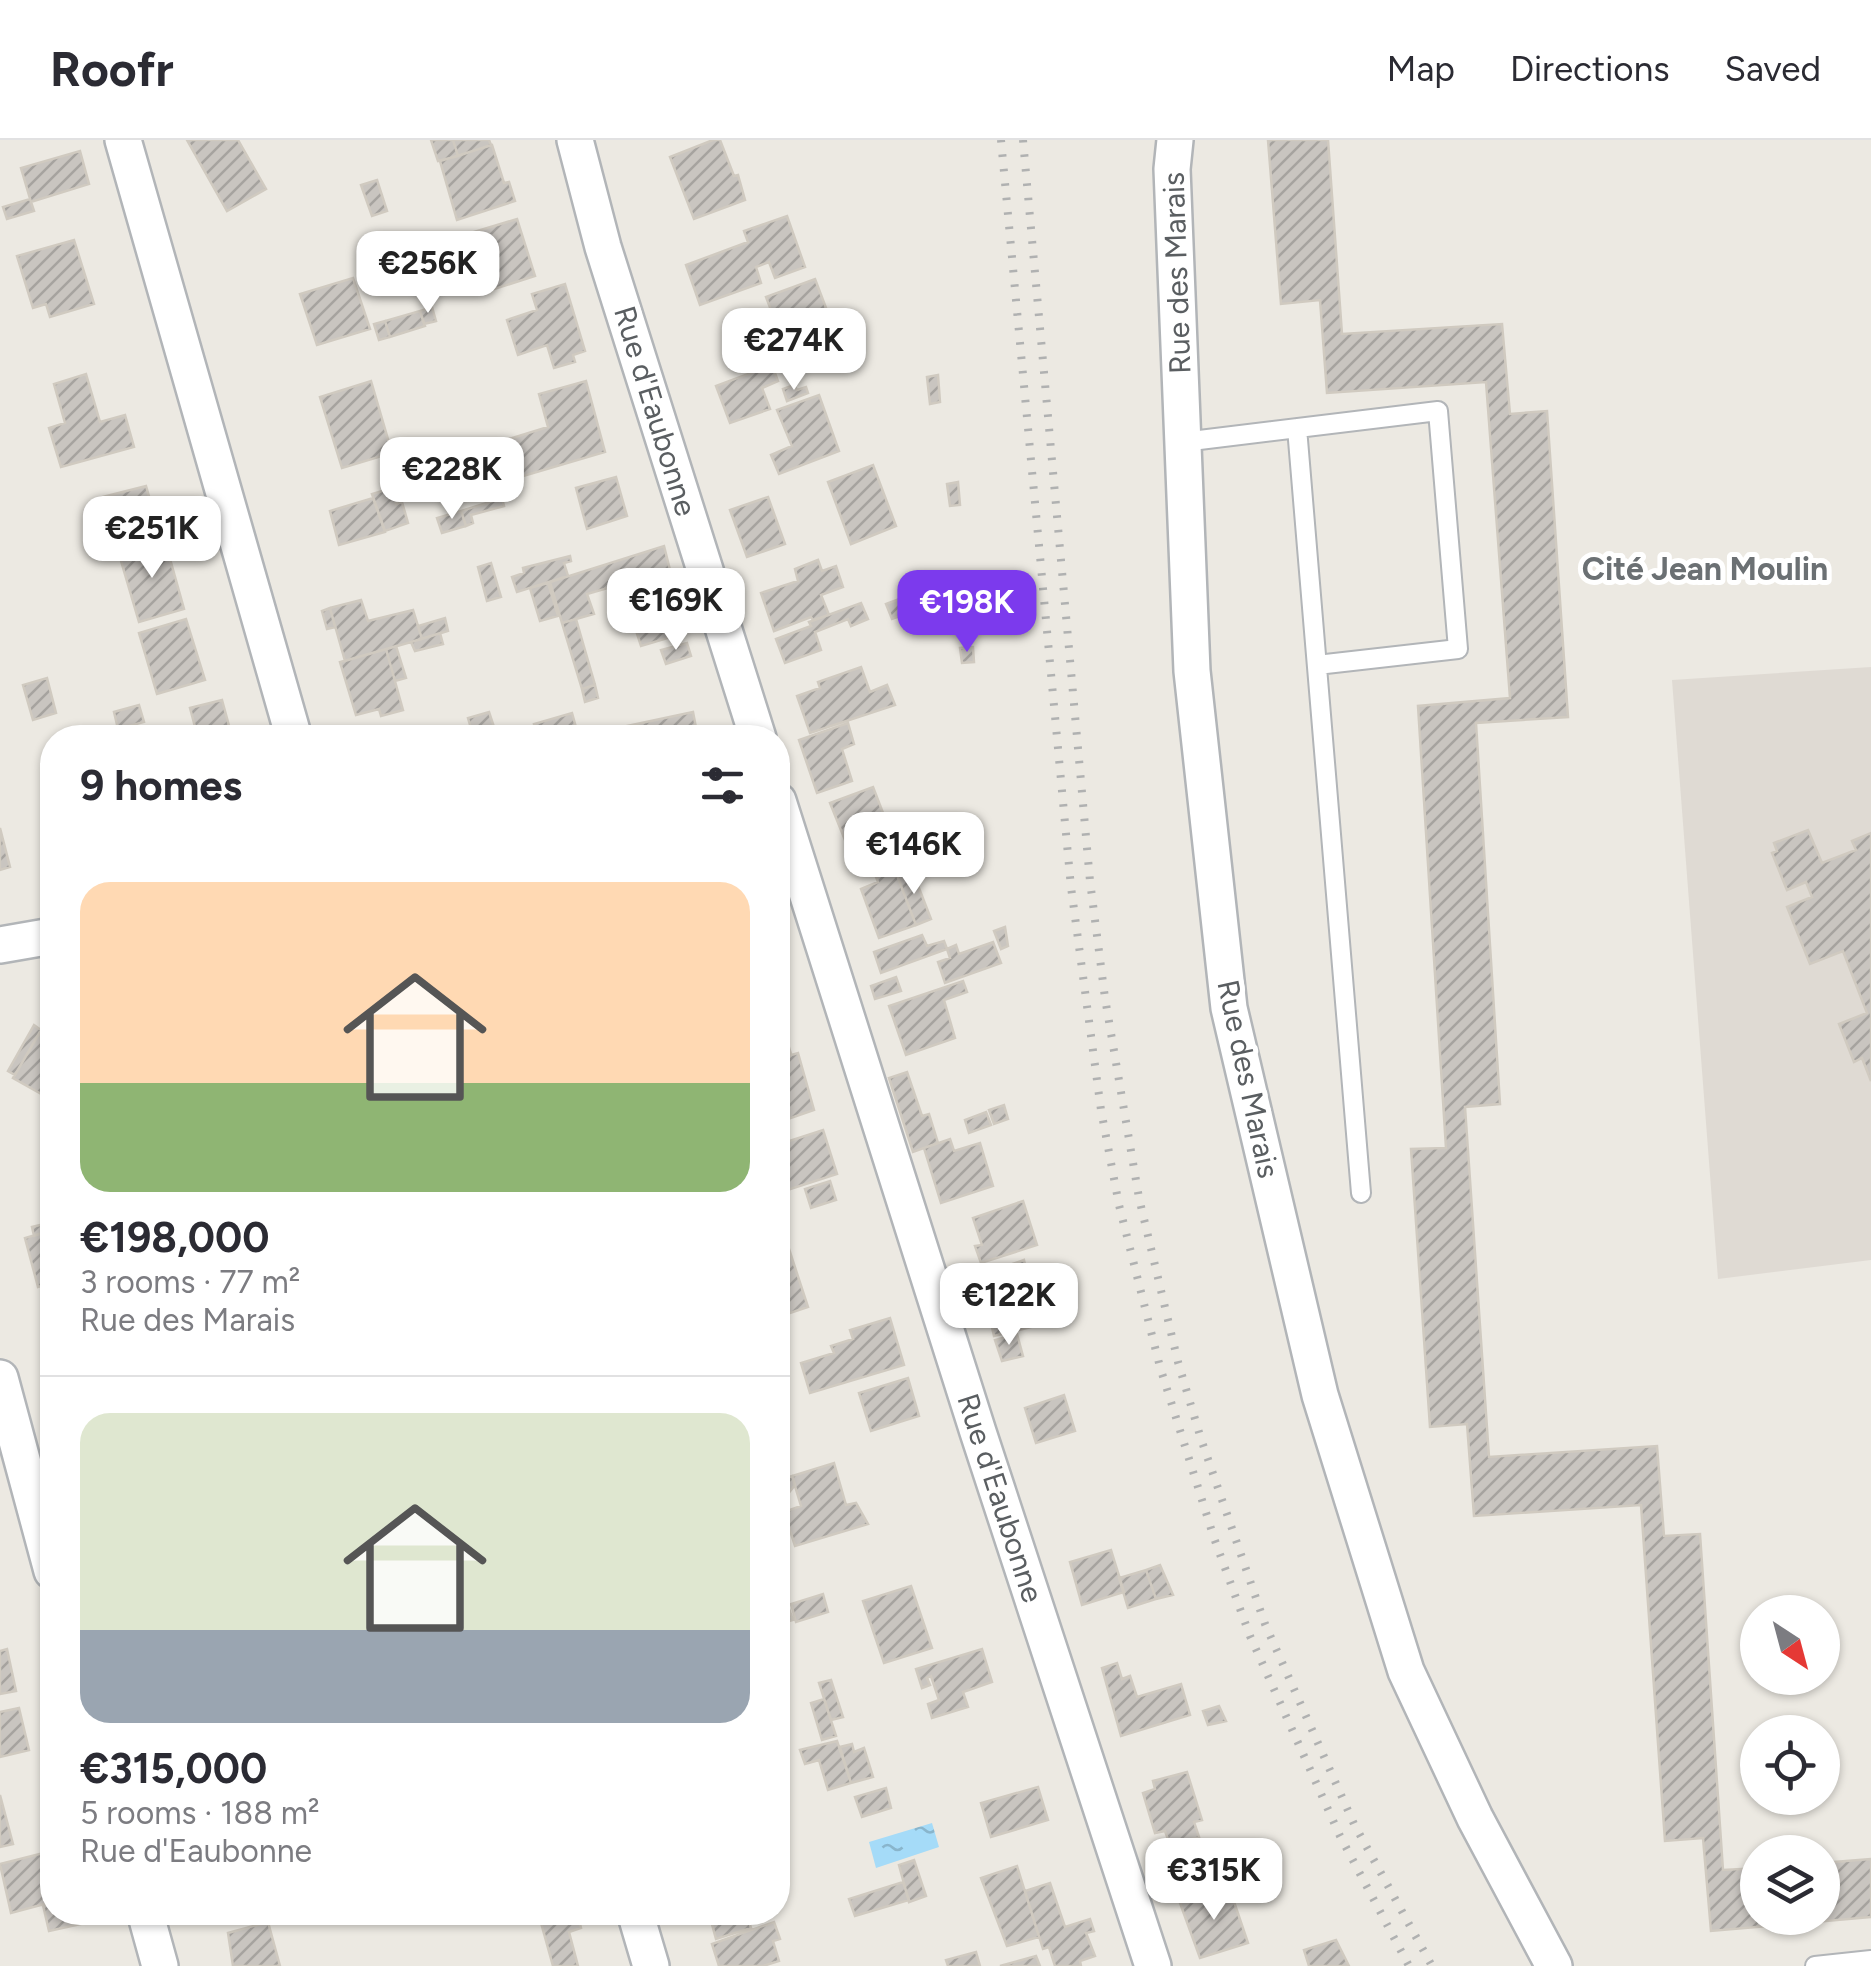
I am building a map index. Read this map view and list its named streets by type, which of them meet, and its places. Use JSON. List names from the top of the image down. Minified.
{"streets":{"street":["Rue des Marais","Rue d'Eaubonne"]},"districts":["Cité Jean Moulin"],"north":"bottom right","page":{"header":"Roofr","nav":["Map","Directions","Saved"],"price":["€256K","€274K","€228K","€251K","€169K","€198K","€146K","€122K","€315K"],"heading":"9 homes","list":[{"name":"€198,000","note":"3 rooms · 77 m² · Rue des Marais"},{"name":"€315,000","note":"5 rooms · 188 m² · Rue d'Eaubonne"}]}}
